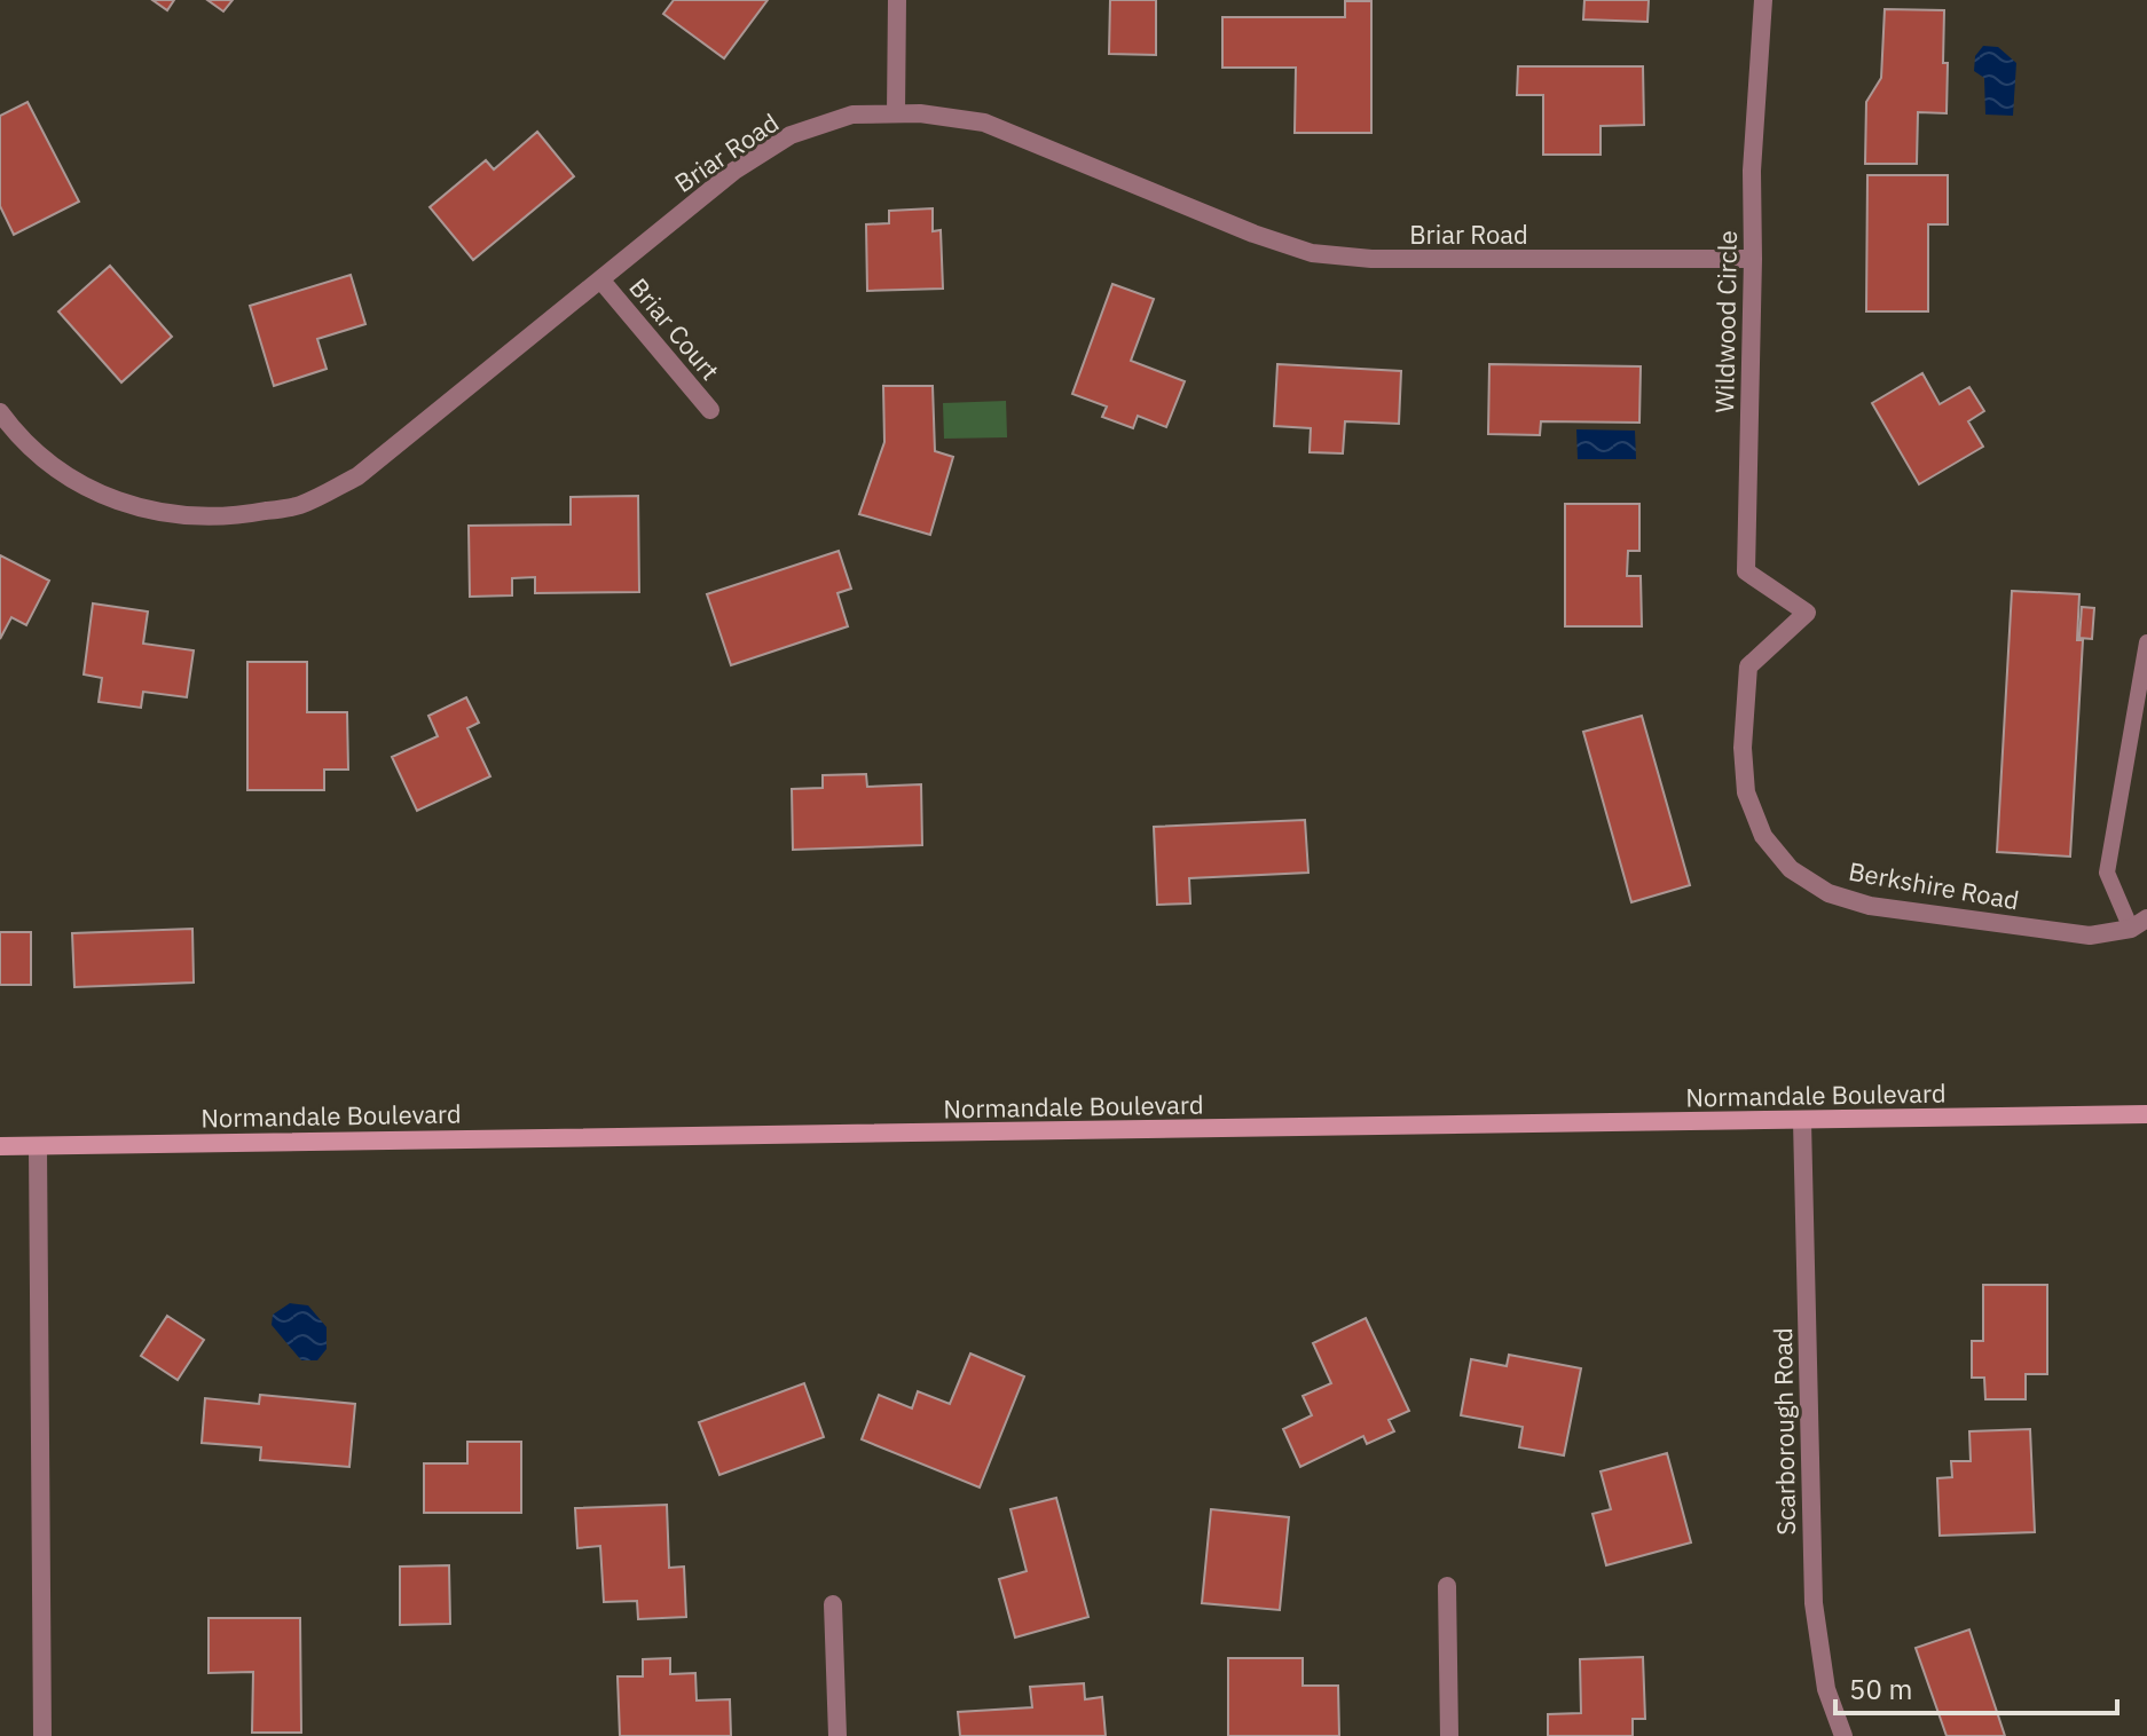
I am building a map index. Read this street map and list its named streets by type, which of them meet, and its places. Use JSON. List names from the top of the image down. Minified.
{"streets":{"main road":["Normandale Boulevard"],"street":["Briar Road","Wildwood Circle","Briar Court","Berkshire Road","Scarborough Road"]},"crossings":[["Briar Road","Wildwood Circle"],["Briar Road","Briar Court"],["Wildwood Circle","Berkshire Road"],["Normandale Boulevard","Scarborough Road"]],"scale_bar":"50 m"}
